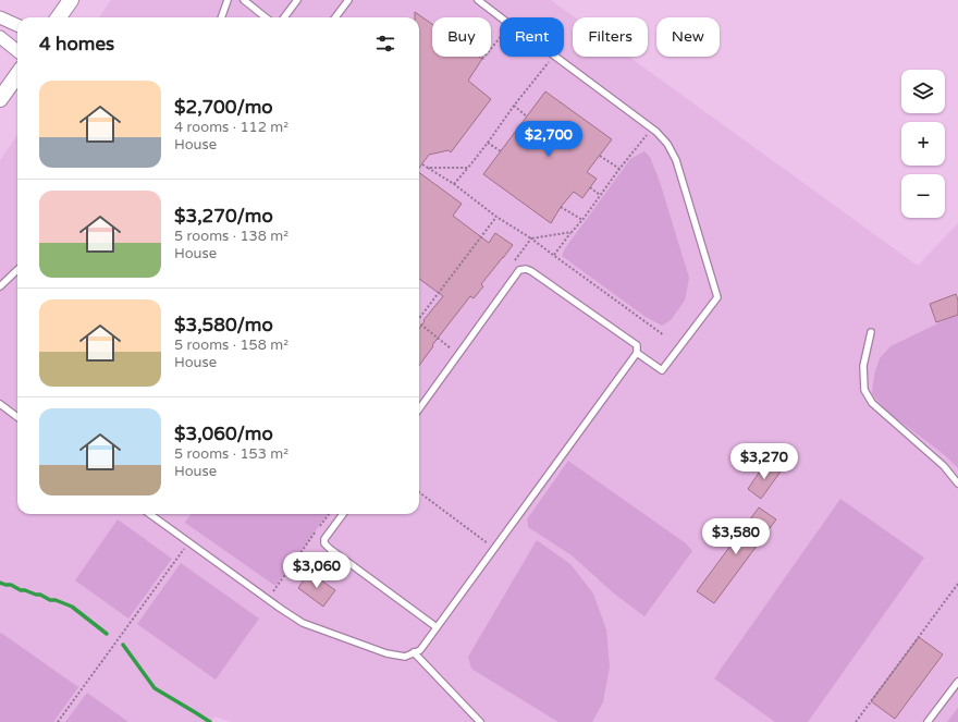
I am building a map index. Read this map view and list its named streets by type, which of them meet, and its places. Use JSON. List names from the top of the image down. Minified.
{"page":{"chip":["Buy","Rent","Filters","New"],"heading":"4 homes","map_buttons":["+","−"],"list":[{"name":"$2,700/mo","note":"4 rooms · 112 m² · House"},{"name":"$3,270/mo","note":"5 rooms · 138 m² · House"},{"name":"$3,580/mo","note":"5 rooms · 158 m² · House"},{"name":"$3,060/mo","note":"5 rooms · 153 m² · House"}],"price":["$2,700","$3,270","$3,580","$3,060"]}}
